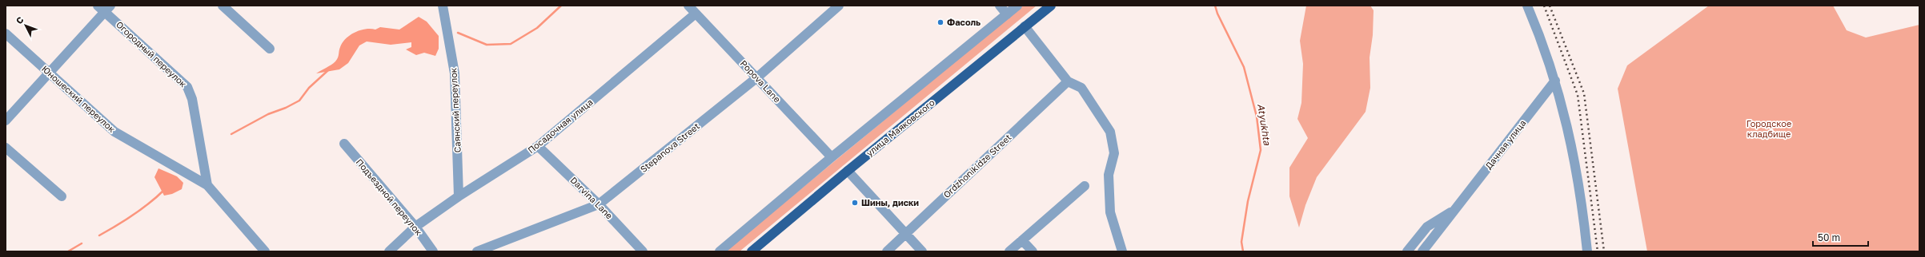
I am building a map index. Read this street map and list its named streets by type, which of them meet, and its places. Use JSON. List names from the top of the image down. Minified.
{"streets":{"main road":["улица Маяковского"],"street":["Огородный переулок","Popova Lane","Юношеский переулок","Саянский переулок","Посадочная улица","Дачная улица","Stepanova Street","Ordzhonikidze Street","Подъездной переулок","Darvina Lane"]},"crossings":[["Огородный переулок","Юношеский переулок"],["Popova Lane","Посадочная улица"],["Popova Lane","Stepanova Street"],["Саянский переулок","Посадочная улица"],["Посадочная улица","Подъездной переулок"],["Посадочная улица","Darvina Lane"],["Stepanova Street","Darvina Lane"]],"water":["Atyukhta"],"parks":["Городское кладбище"],"places":["Фасоль","Шины, диски"],"scale_bar":"50 m","north":"top left"}
